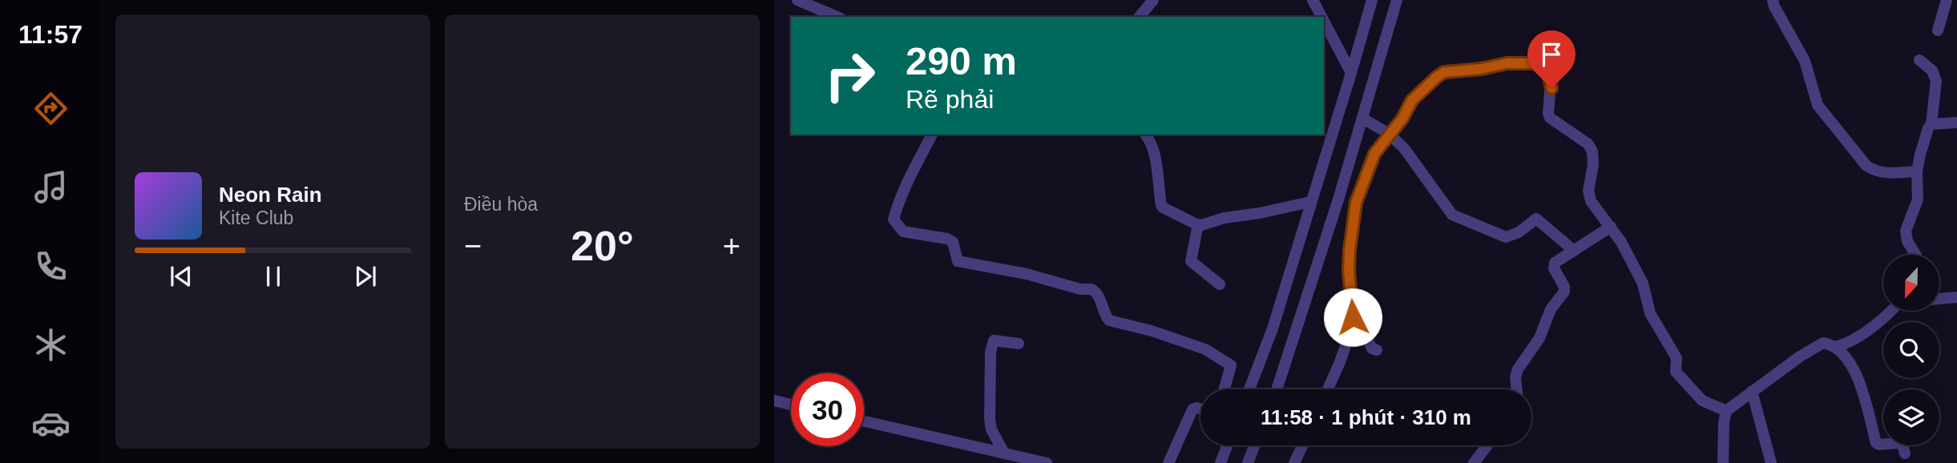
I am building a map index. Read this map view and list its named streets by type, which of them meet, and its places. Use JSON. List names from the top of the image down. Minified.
{"north":"bottom","page":{"tabs":"11:57","tile":"Điều hòa","turn":["290 m","Rẽ phải"],"song":["Neon Rain","Kite Club"],"heat":["−","20°","+"],"limit":"30","trip":"11:58 · 1 phút · 310 m"}}
